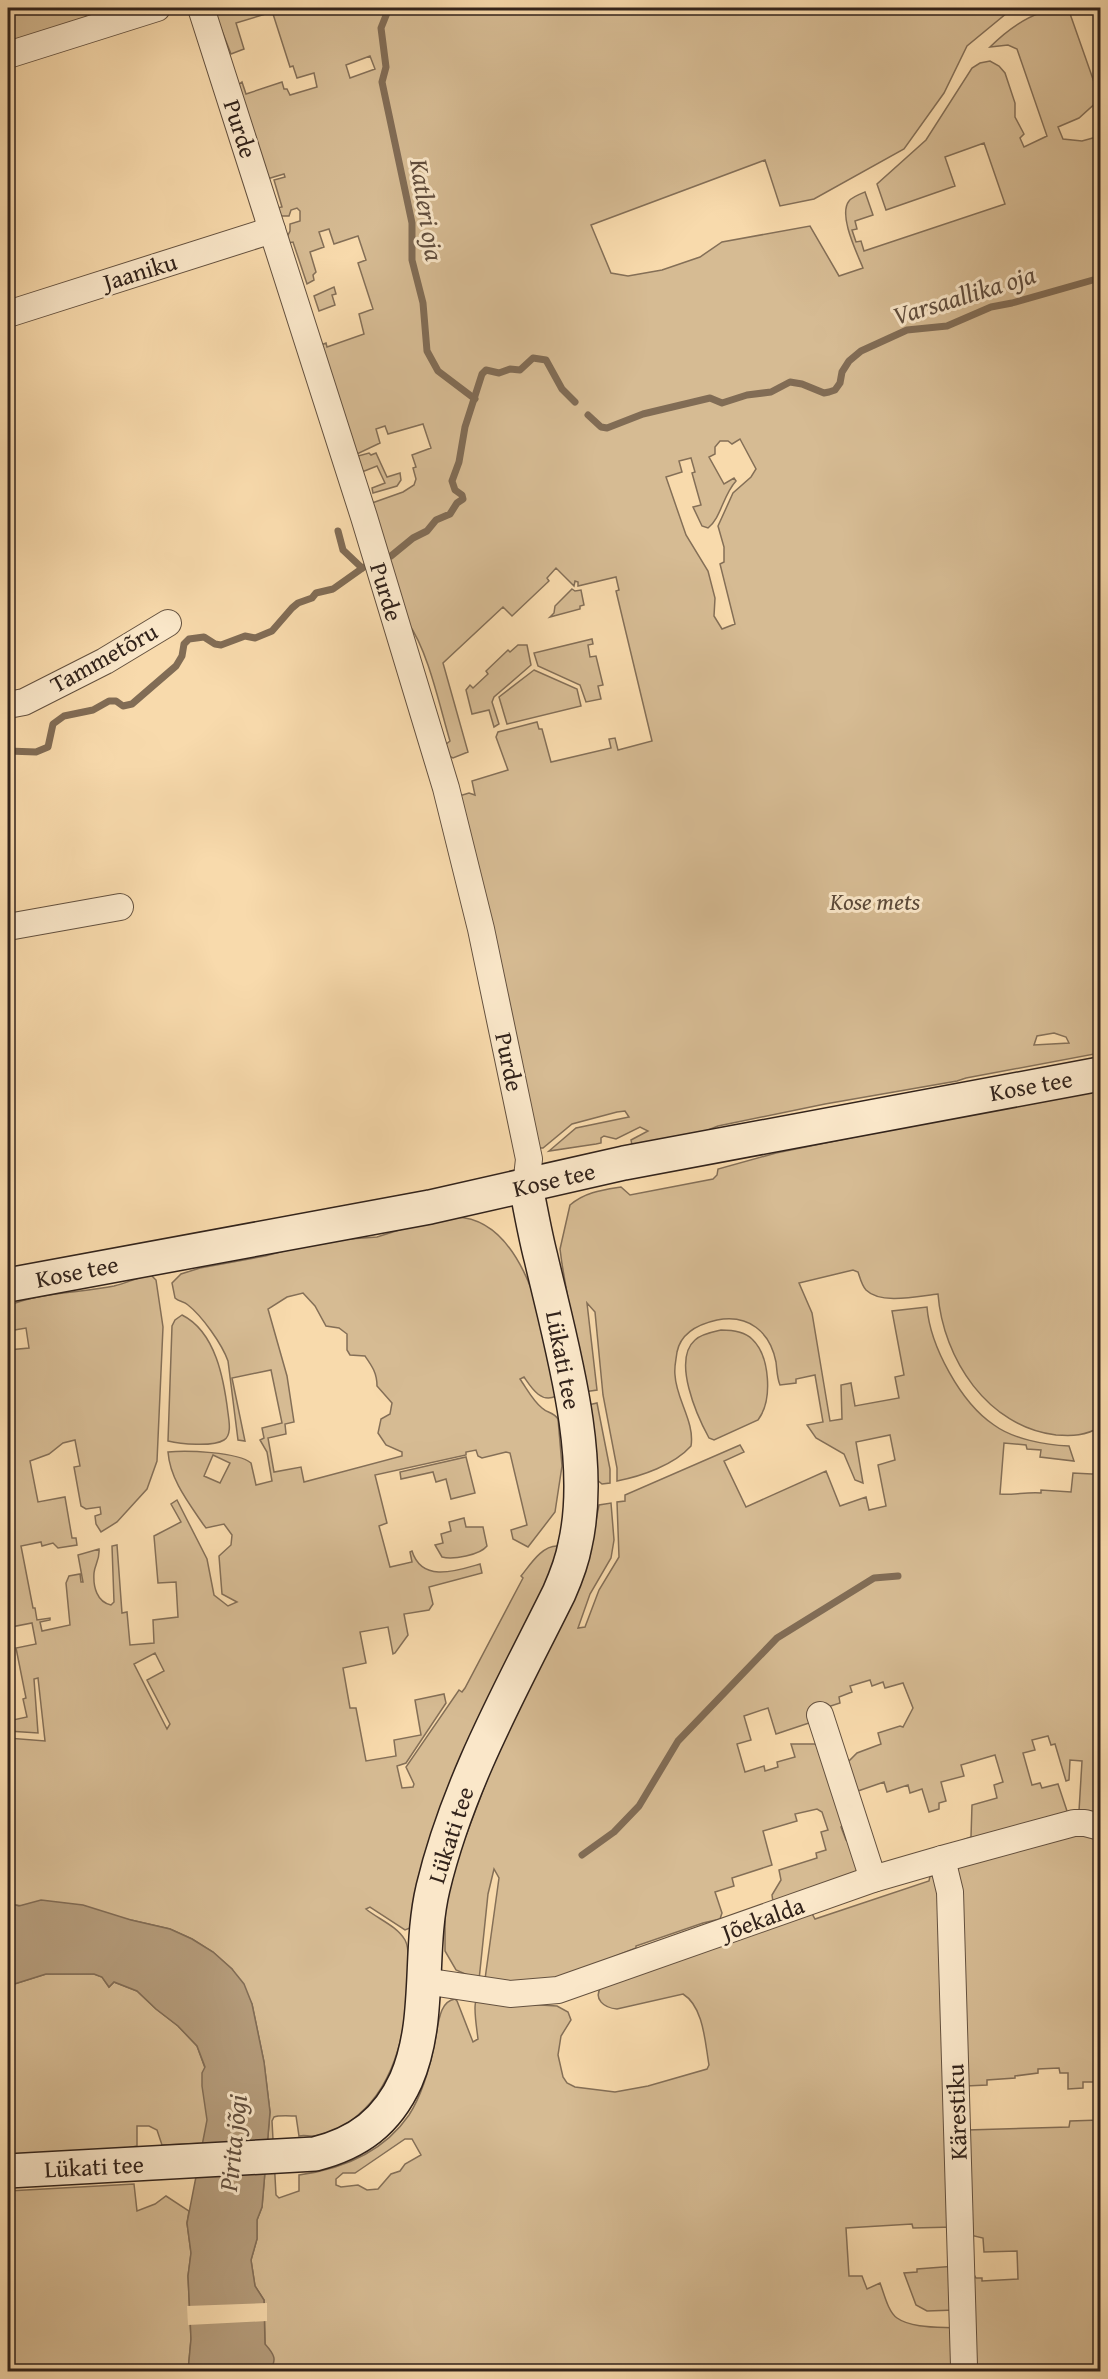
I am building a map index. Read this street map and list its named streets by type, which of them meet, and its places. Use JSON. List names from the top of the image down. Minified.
{"streets":{"main road":["Kose tee","Lükati tee"],"street":["Purde","Jaaniku","Tammetõru","Jõekalda","Kärestiku"]},"crossings":[["Purde","Jaaniku"],["Purde","Kose tee"],["Purde","Lükati tee"],["Kose tee","Lükati tee"],["Lükati tee","Jõekalda"],["Jõekalda","Kärestiku"]],"water":["Katleri oja","Varsaallika oja","Pirita jõgi"],"parks":["Kose mets"]}
